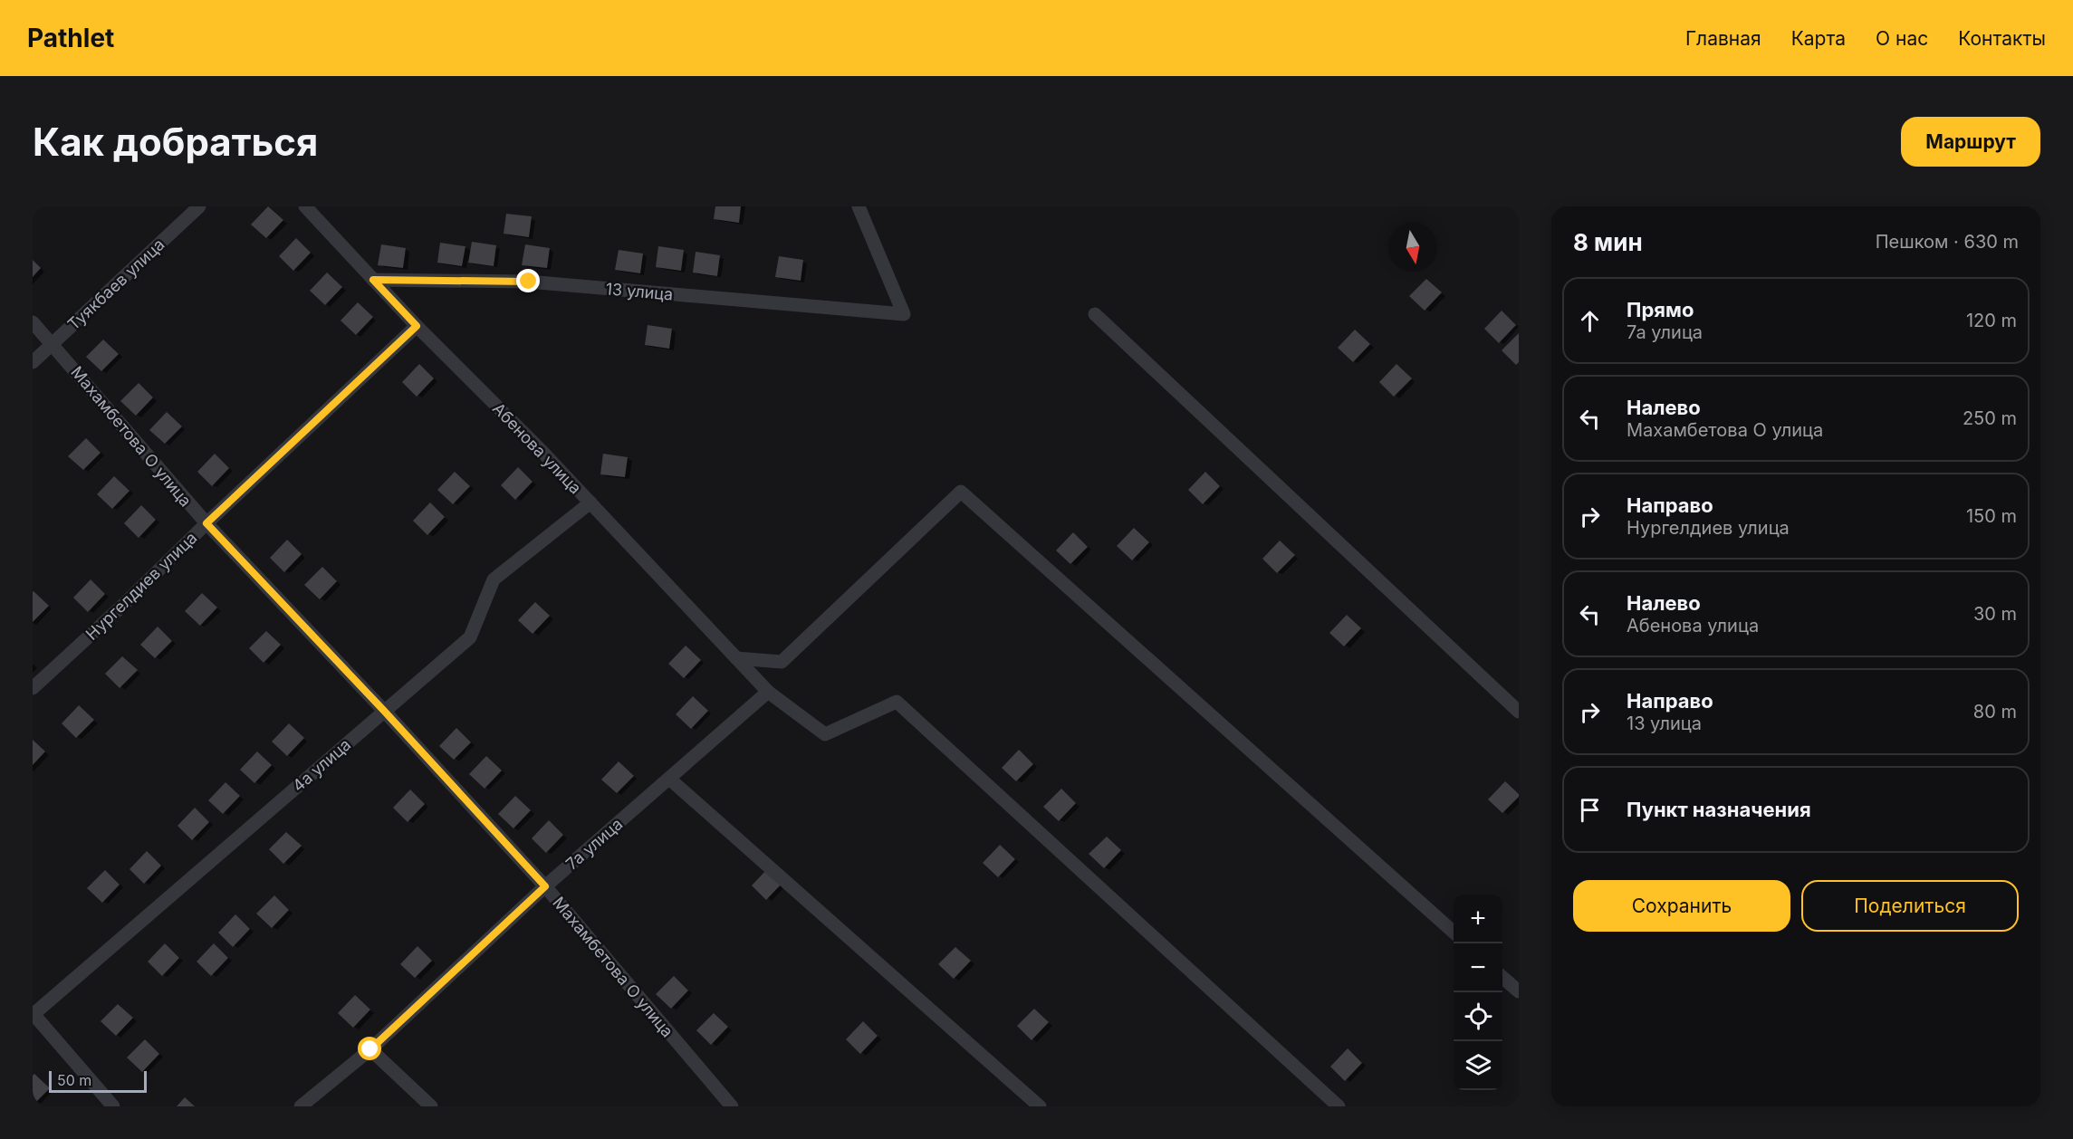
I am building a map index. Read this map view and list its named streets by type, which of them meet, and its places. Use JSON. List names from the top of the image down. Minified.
{"streets":{"street":["Туякбаев улица","13 улица","Махамбетова О улица","Абенова улица","Нургелдиев улица","4а улица","7а улица"]},"crossings":[["Туякбаев улица","Махамбетова О улица"],["13 улица","Абенова улица"],["Махамбетова О улица","Нургелдиев улица"],["Махамбетова О улица","4а улица"],["Махамбетова О улица","7а улица"],["Абенова улица","Нургелдиев улица"],["Абенова улица","4а улица"],["Абенова улица","7а улица"]],"scale_bar":"50 m","north":"bottom","page":{"header":"Pathlet","nav":["Главная","Карта","О нас","Контакты"],"buttons":["Маршрут",["Сохранить","Поделиться"]],"title":"Как добраться","heading":["8 мин","Пешком · 630 m"],"list":[["Прямо","7а улица","120 m"],["Налево","Махамбетова О улица","250 m"],["Направо","Нургелдиев улица","150 m"],["Налево","Абенова улица","30 m"],["Направо","13 улица","80 m"],"Пункт назначения"],"map_buttons":["+","−"],"scale":"50 m"}}
